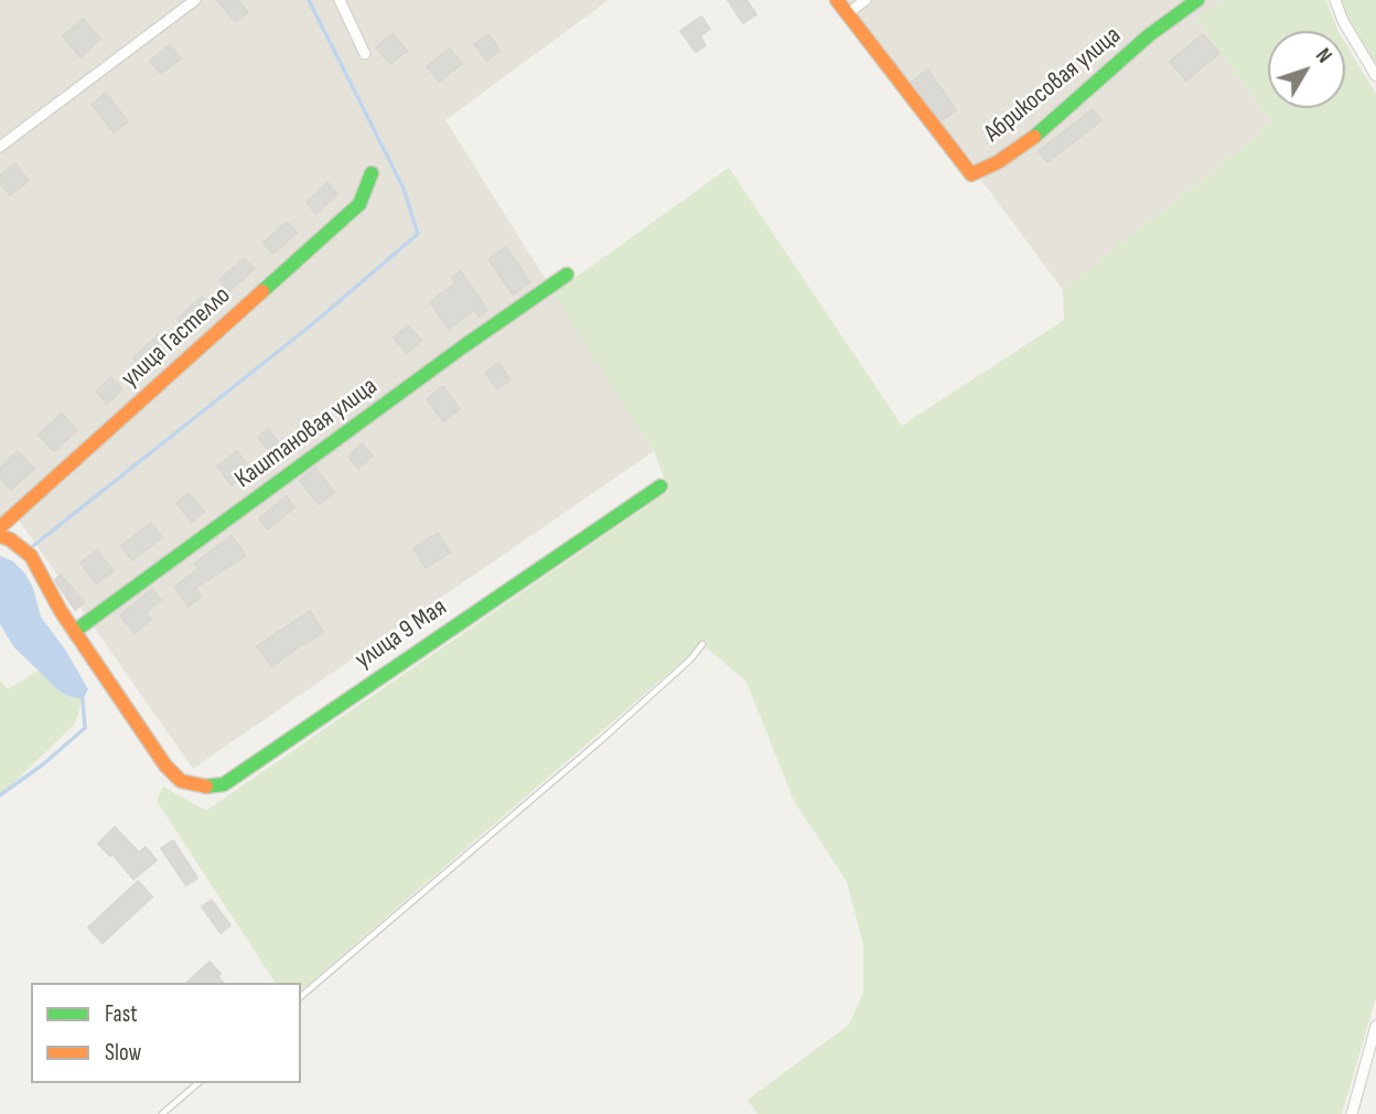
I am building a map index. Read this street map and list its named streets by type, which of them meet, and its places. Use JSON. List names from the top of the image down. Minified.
{"streets":{"street":["Абрикосовая улица","улица Гастелло","Каштановая улица","улица 9 Мая"]},"crossings":[["Каштановая улица","улица 9 Мая"]],"legend":["Fast","Slow"],"north":"top right"}
